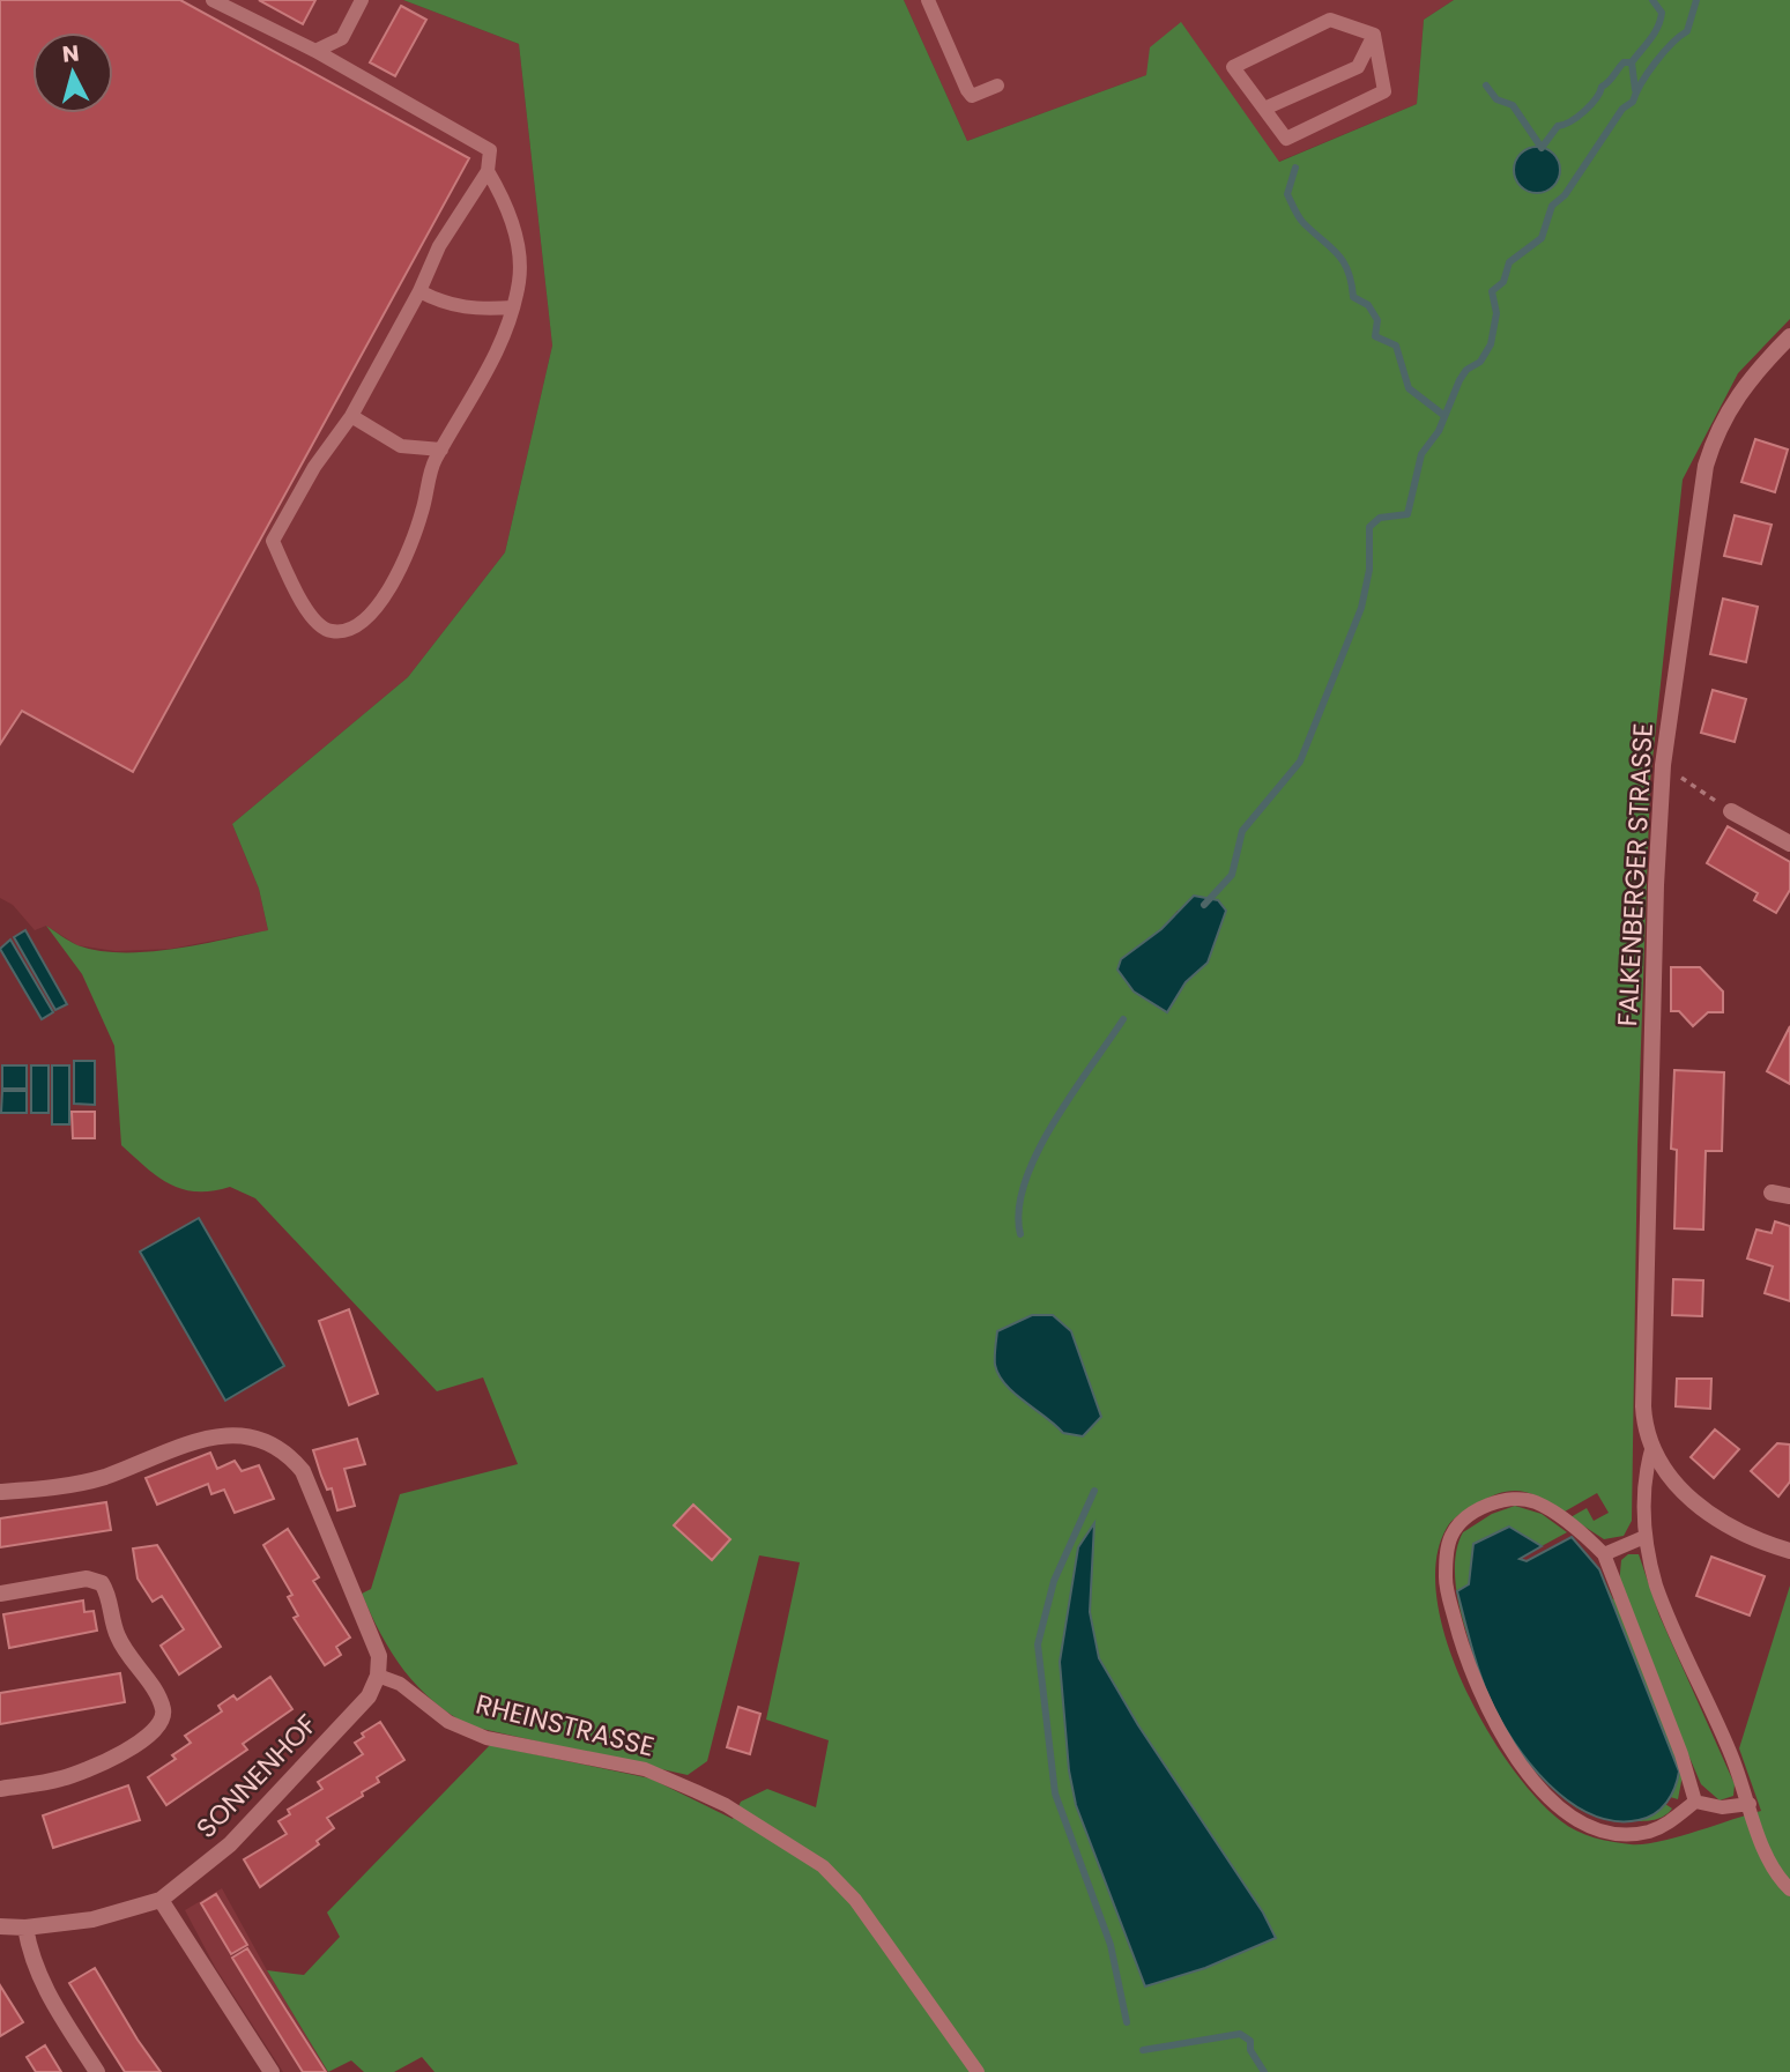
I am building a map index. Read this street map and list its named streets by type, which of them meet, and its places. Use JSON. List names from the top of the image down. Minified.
{"streets":{"street":["FALKENBERGER STRASSE","SONNENHOF"],"lane":["RHEINSTRASSE"]},"crossings":[["RHEINSTRASSE","SONNENHOF"]],"north":"top"}
